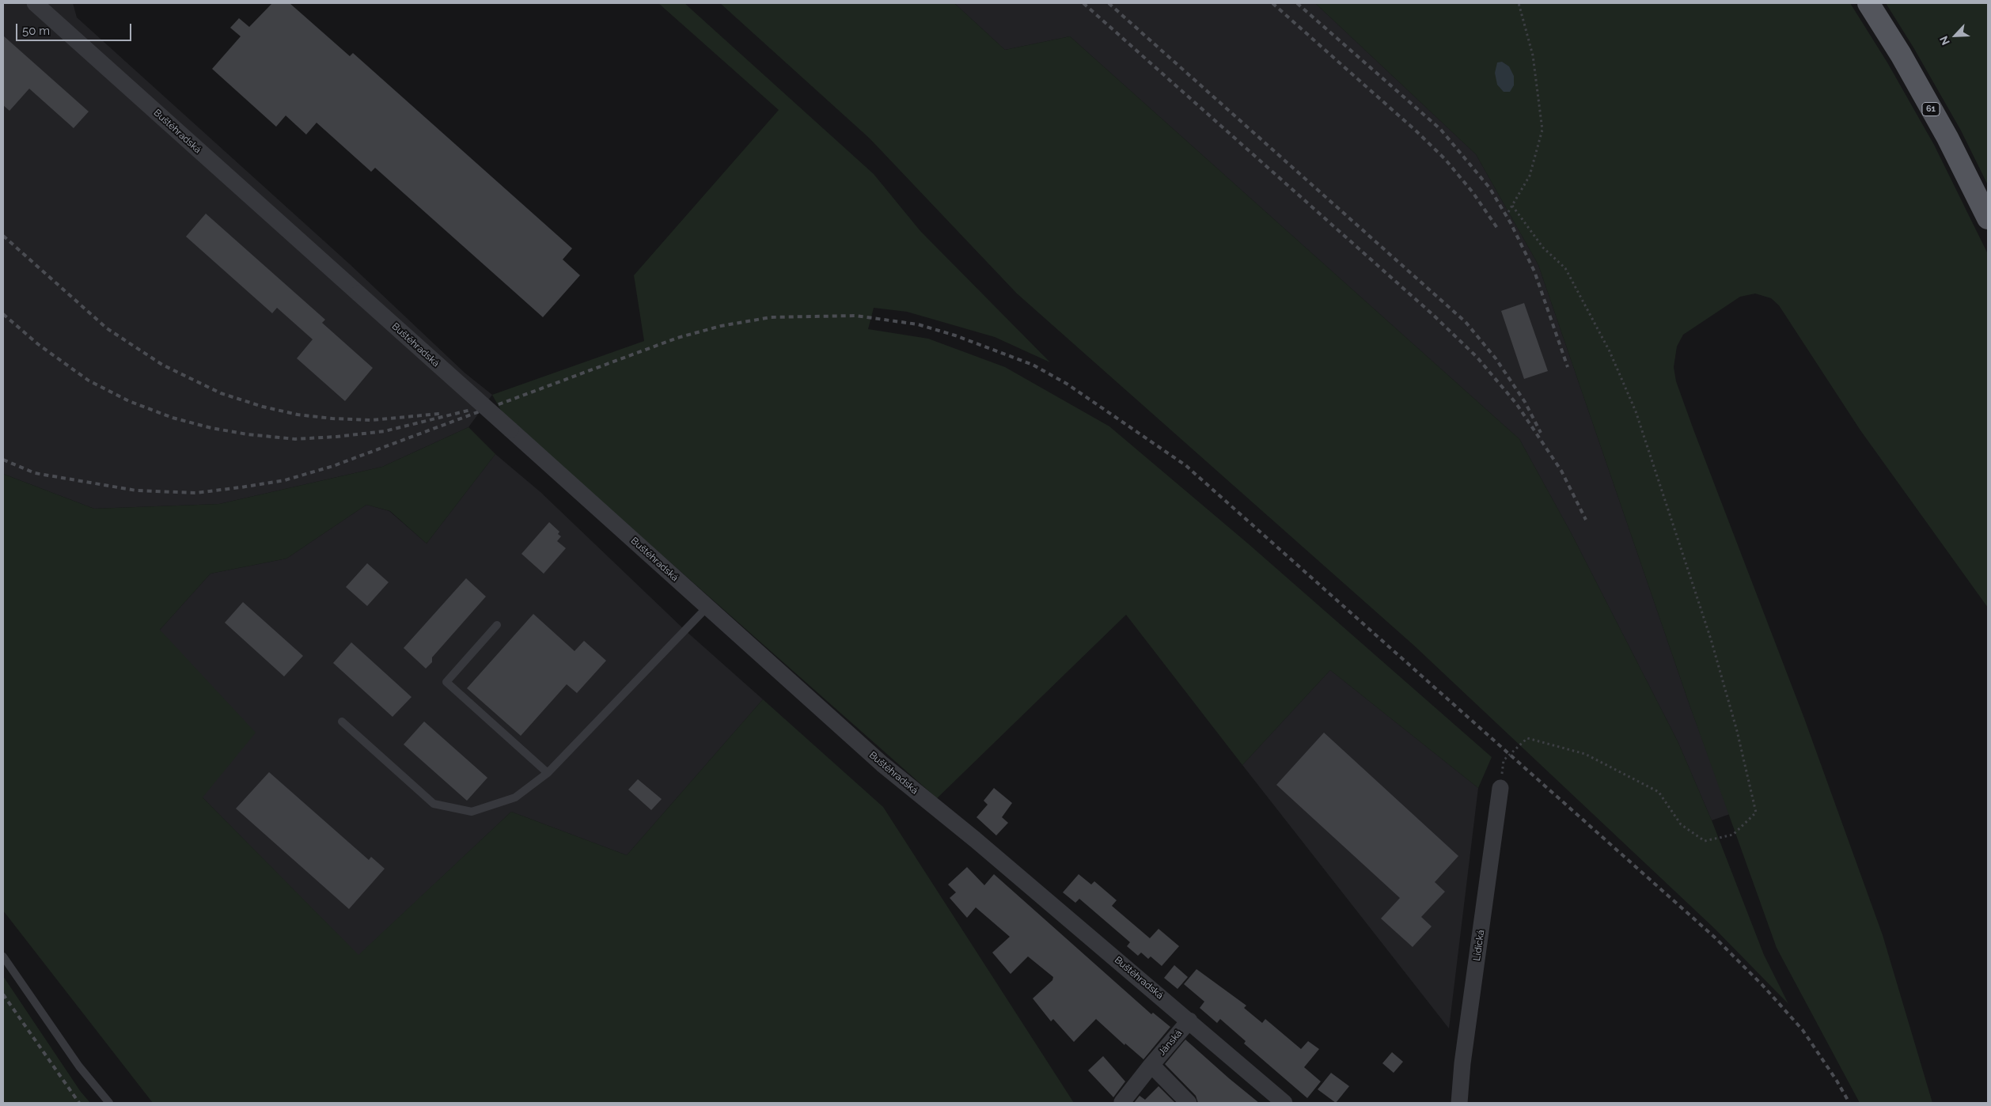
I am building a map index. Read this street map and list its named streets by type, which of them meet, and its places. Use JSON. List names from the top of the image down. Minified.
{"streets":{"main road":["61"],"street":["Buštěhradská","Lidická","Jánská"]},"crossings":[["Buštěhradská","Jánská"]],"scale_bar":"50 m","north":"bottom left"}
